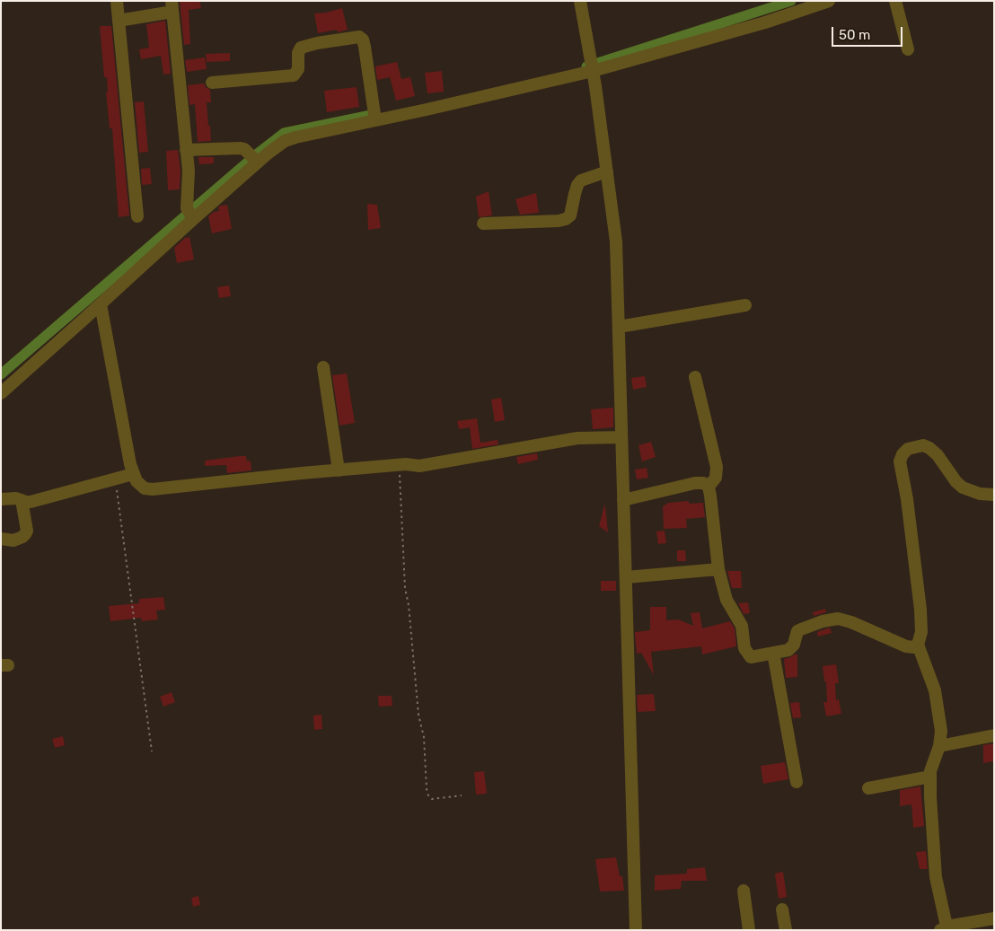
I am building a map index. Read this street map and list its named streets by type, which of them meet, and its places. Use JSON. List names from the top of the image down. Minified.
{"scale_bar":"50 m"}
